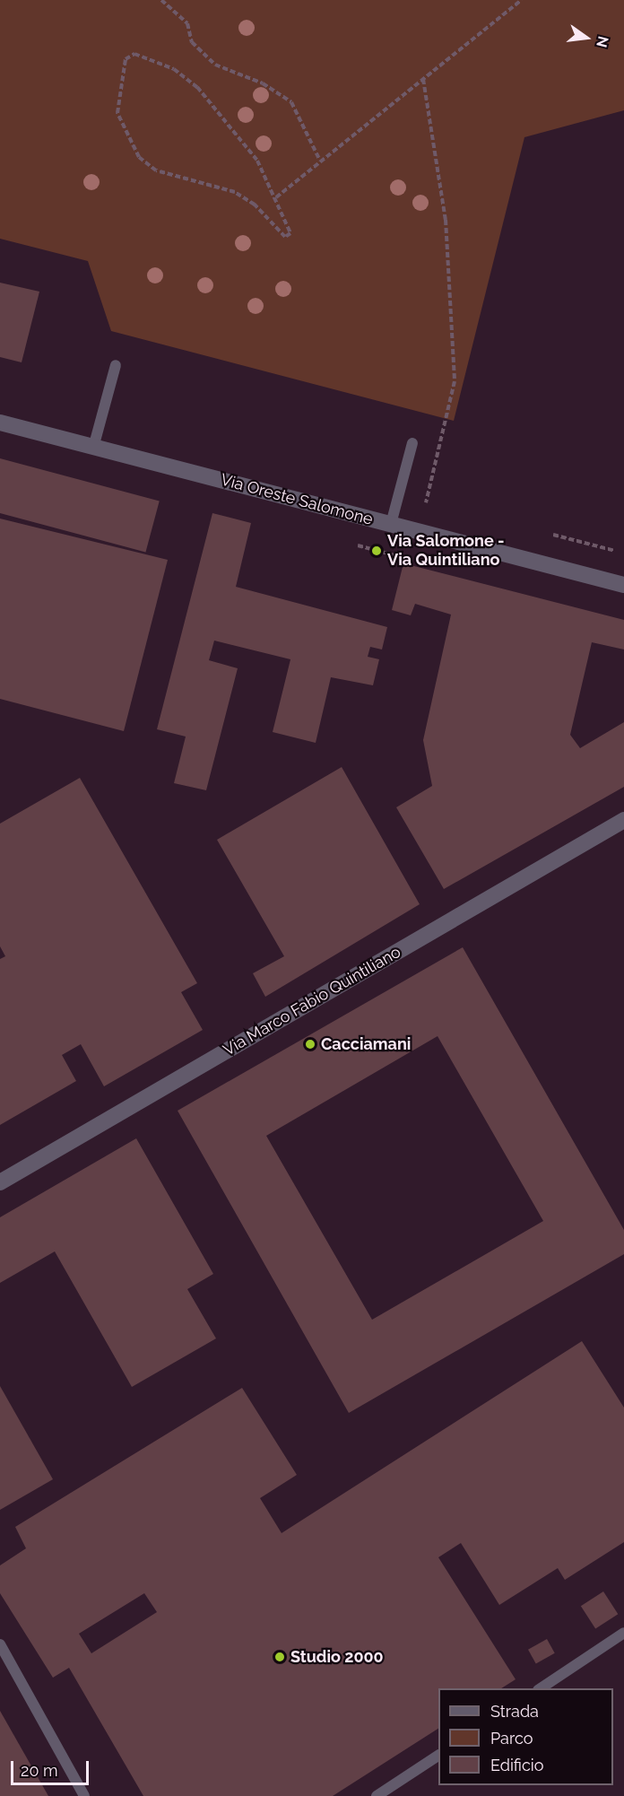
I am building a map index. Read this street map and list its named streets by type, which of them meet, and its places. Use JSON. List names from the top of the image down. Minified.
{"streets":{"street":["Via Oreste Salomone","Via Marco Fabio Quintiliano"]},"places":["Via Salomone - Via Quintiliano","Cacciamani","Studio 2000"],"legend":["Strada","Parco","Edificio"],"scale_bar":"20 m","north":"right"}
